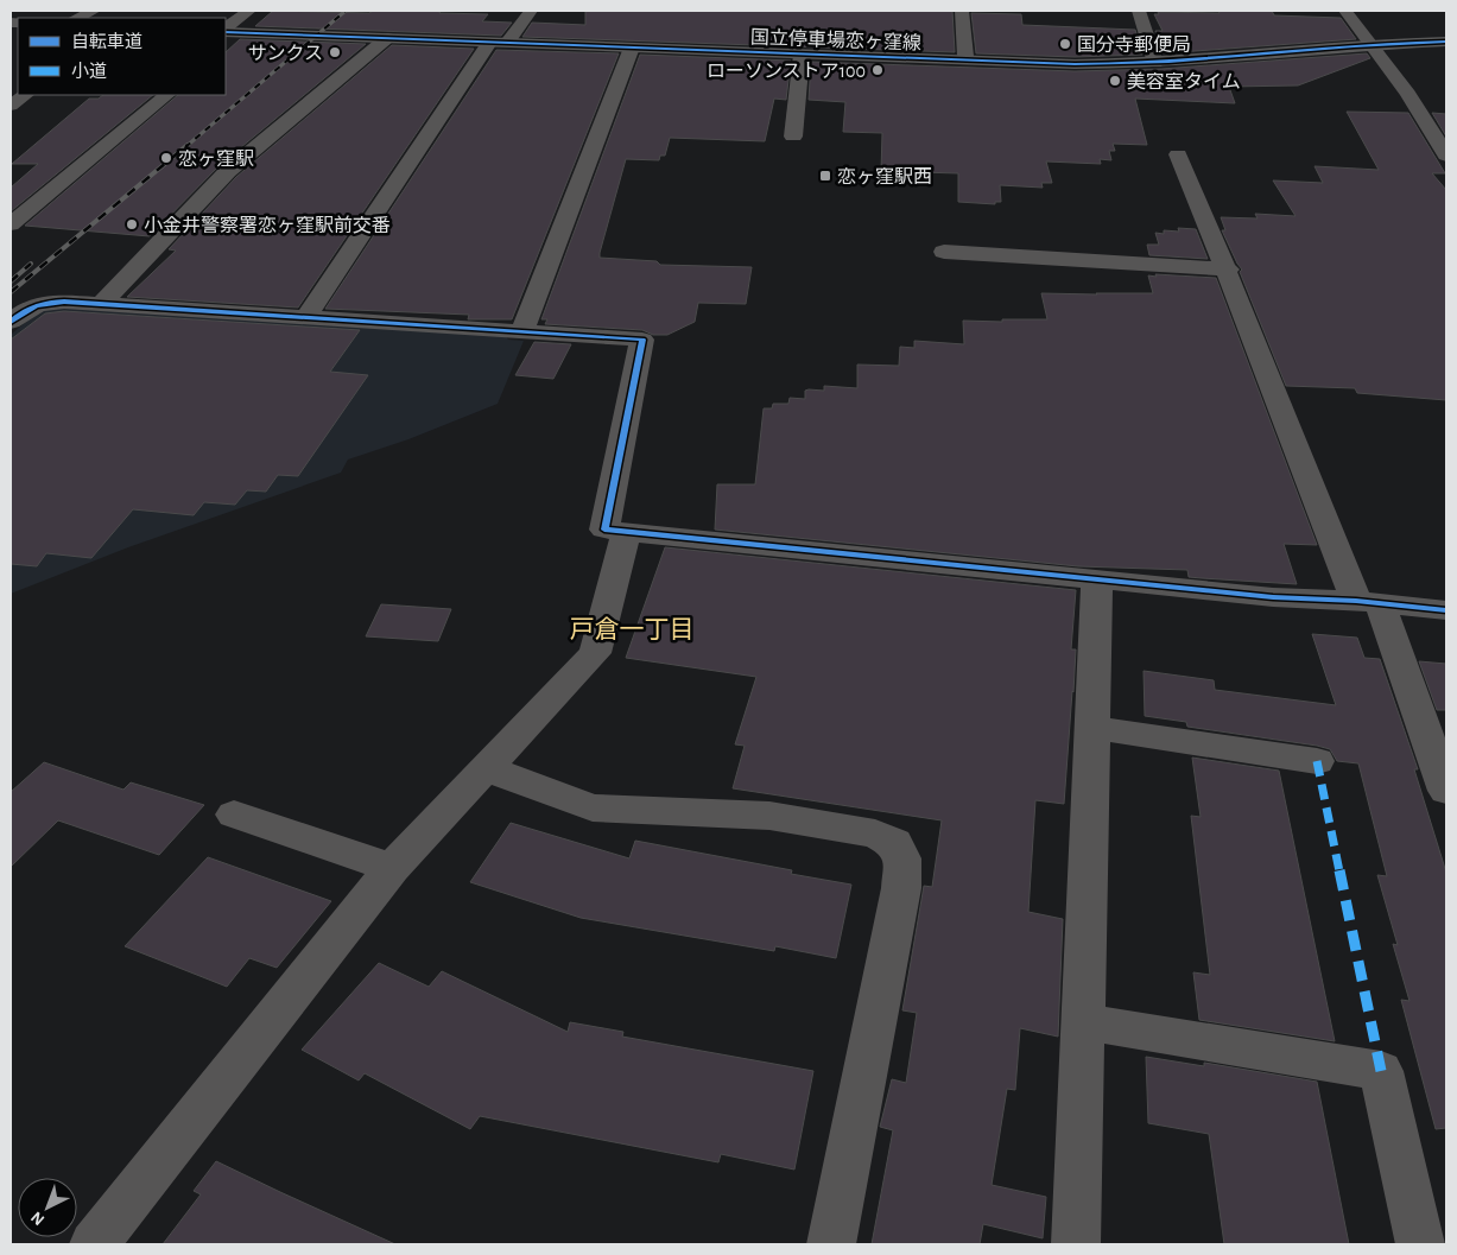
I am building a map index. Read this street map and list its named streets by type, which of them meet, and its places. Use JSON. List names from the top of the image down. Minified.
{"streets":{"main road":["国立停車場恋ヶ窪線"]},"districts":["戸倉一丁目"],"places":{"other":["国分寺郵便局","サンクス","ローソンストア100","美容室タイム","恋ヶ窪駅","小金井警察署恋ヶ窪駅前交番"],"transit":["恋ヶ窪駅西"]},"legend":["自転車道","小道"],"north":"bottom left"}
